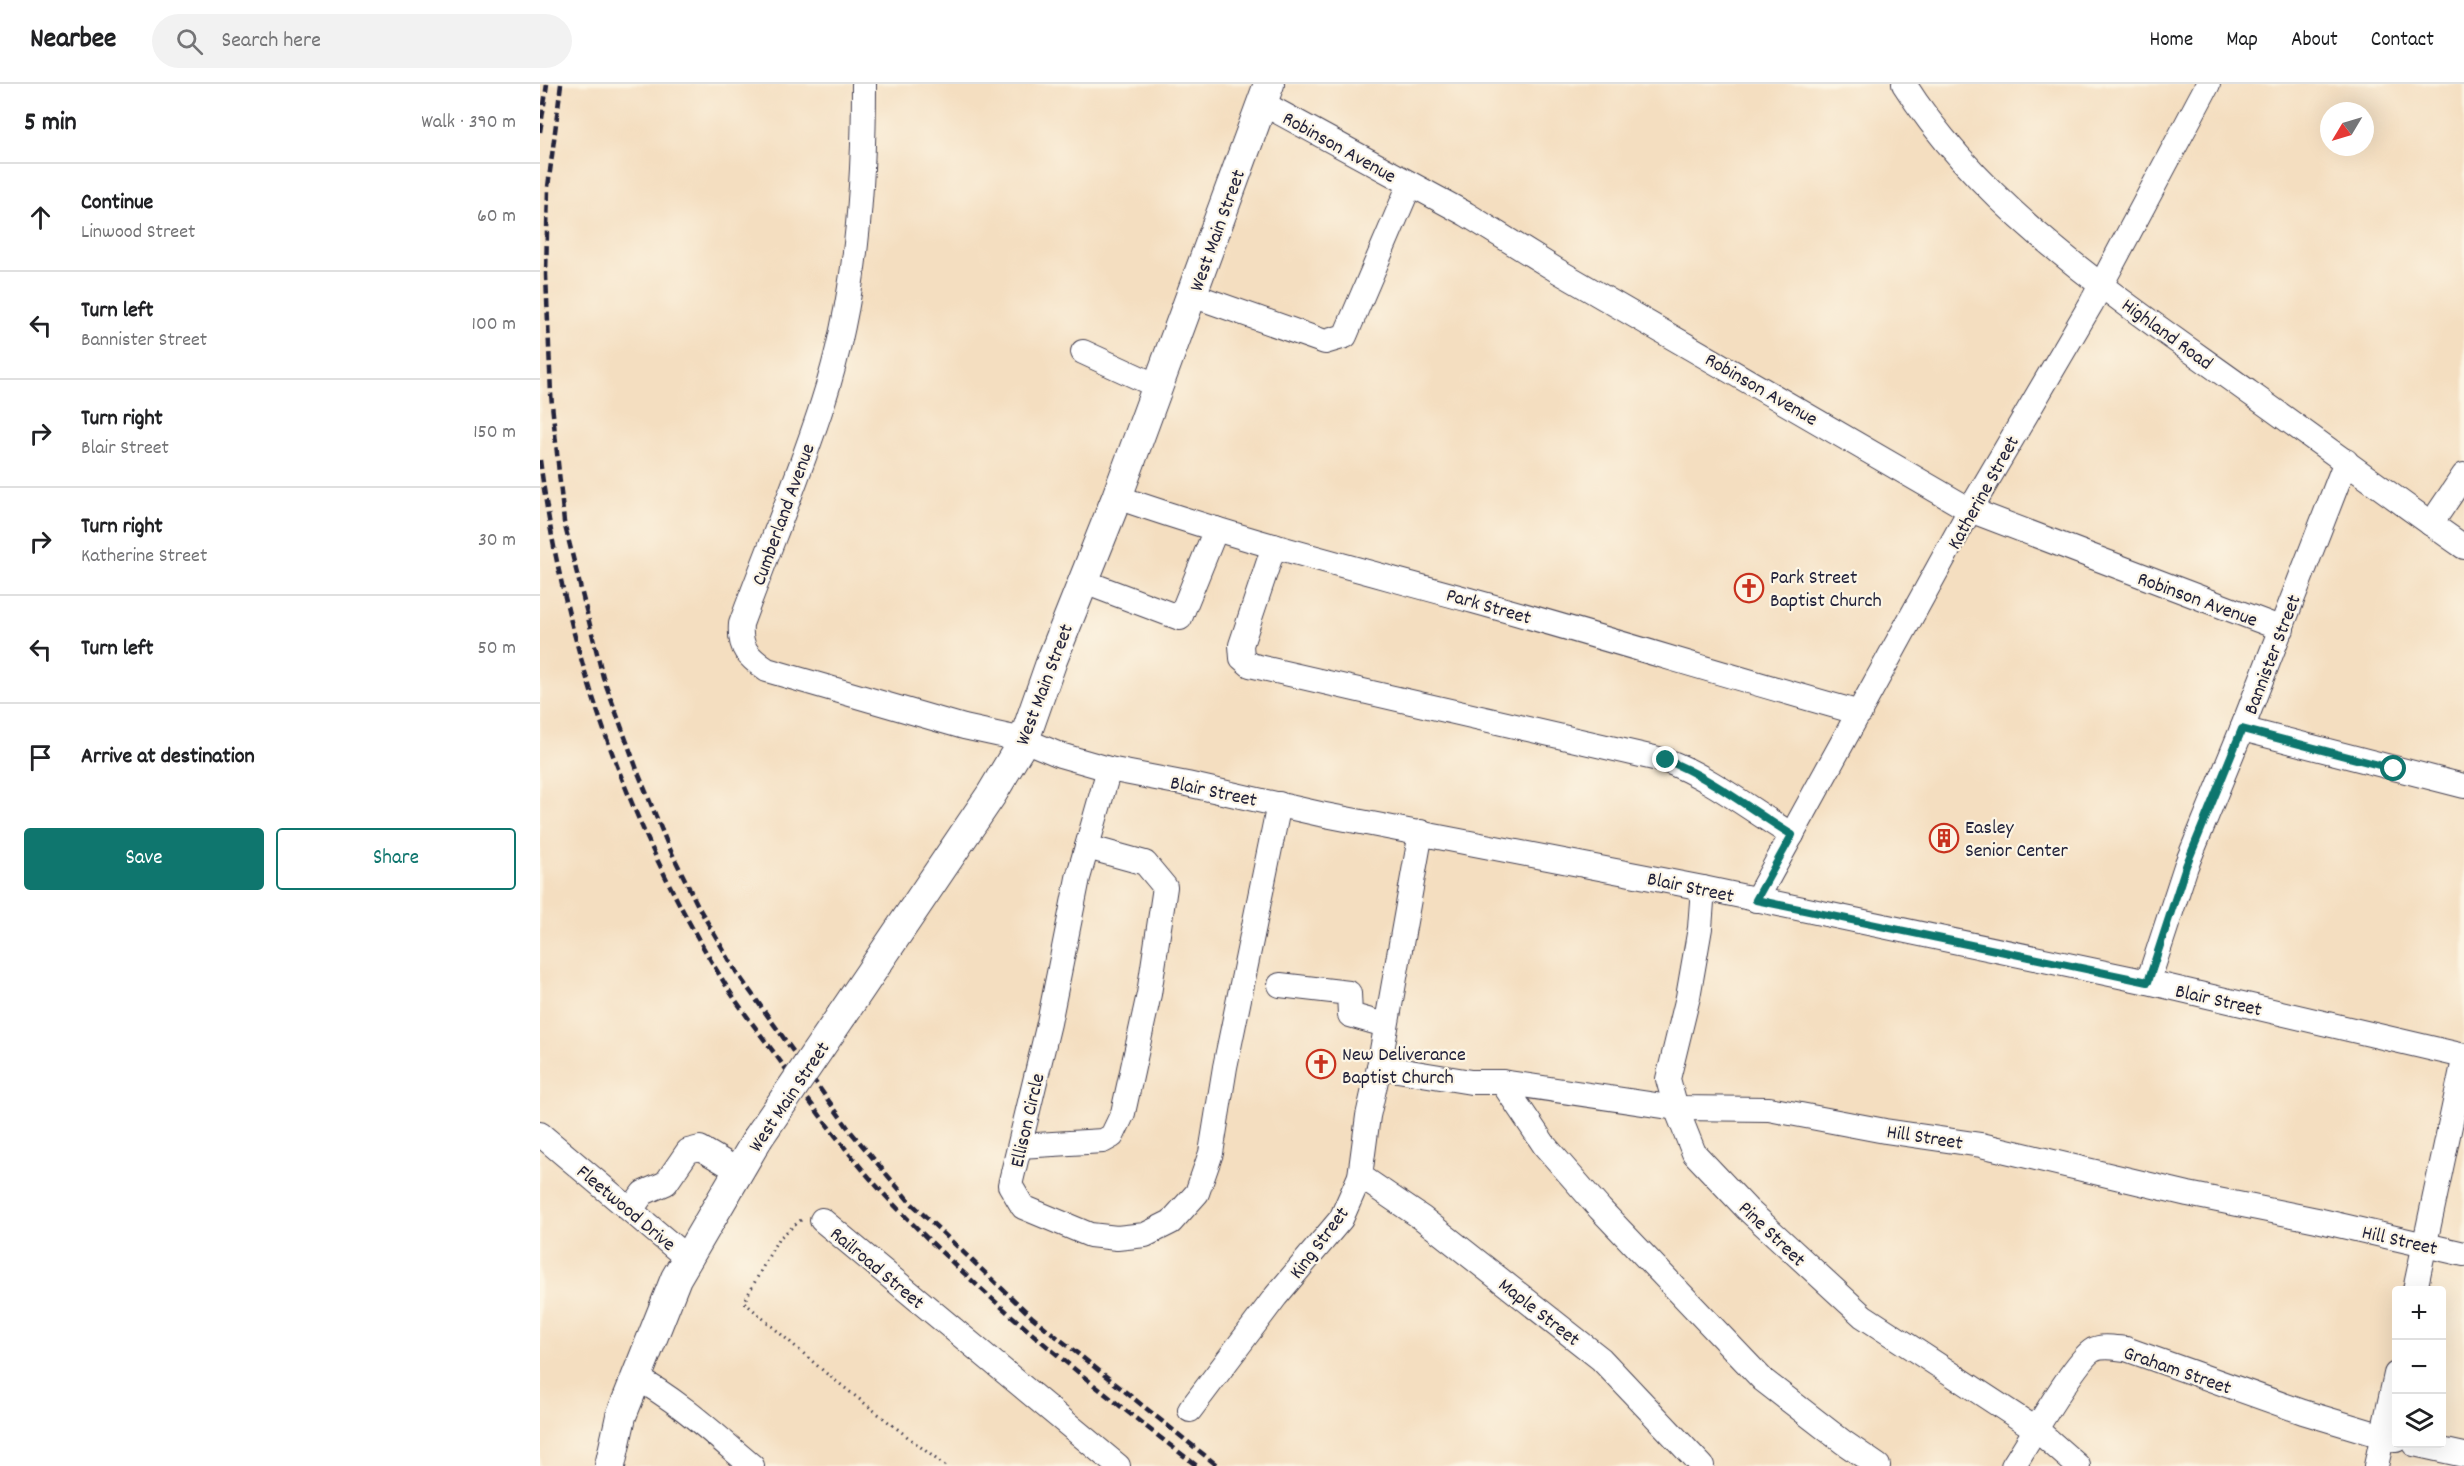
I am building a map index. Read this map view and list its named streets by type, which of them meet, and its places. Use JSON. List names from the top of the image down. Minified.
{"streets":{"main road":["West Main Street"],"street":["Robinson Avenue","Highland Road","Katherine Street","Cumberland Avenue","Park Street","Bannister Street","Blair Street","Ellison Circle","Hill Street","Fleetwood Drive","Pine Street","King Street","Railroad Street","Maple Street","Graham Street"]},"crossings":[["Robinson Avenue","West Main Street"],["Robinson Avenue","Katherine Street"],["Robinson Avenue","Bannister Street"],["West Main Street","Cumberland Avenue"],["West Main Street","Park Street"],["West Main Street","Blair Street"],["West Main Street","Fleetwood Drive"],["Highland Road","Katherine Street"],["Highland Road","Bannister Street"],["Katherine Street","Park Street"],["Katherine Street","Blair Street"],["Cumberland Avenue","Blair Street"],["Bannister Street","Blair Street"],["Blair Street","Ellison Circle"],["Blair Street","Pine Street"],["Blair Street","King Street"],["Hill Street","Pine Street"],["Hill Street","King Street"],["Pine Street","Graham Street"],["King Street","Maple Street"]],"places":{"church":["Park Street Baptist Church","New Deliverance Baptist Church"],"building":["Easley Senior Center"]},"north":"bottom left","page":{"header":"Nearbee","search":"Search here","nav":["Home","Map","About","Contact"],"heading":["5 min","Walk · 390 m"],"list":[["Continue","Linwood Street","60 m"],["Turn left","Bannister Street","100 m"],["Turn right","Blair Street","150 m"],["Turn right","Katherine Street","30 m"],["Turn left","50 m"],"Arrive at destination"],"buttons":["Save","Share"],"map_buttons":["+","−"]}}
